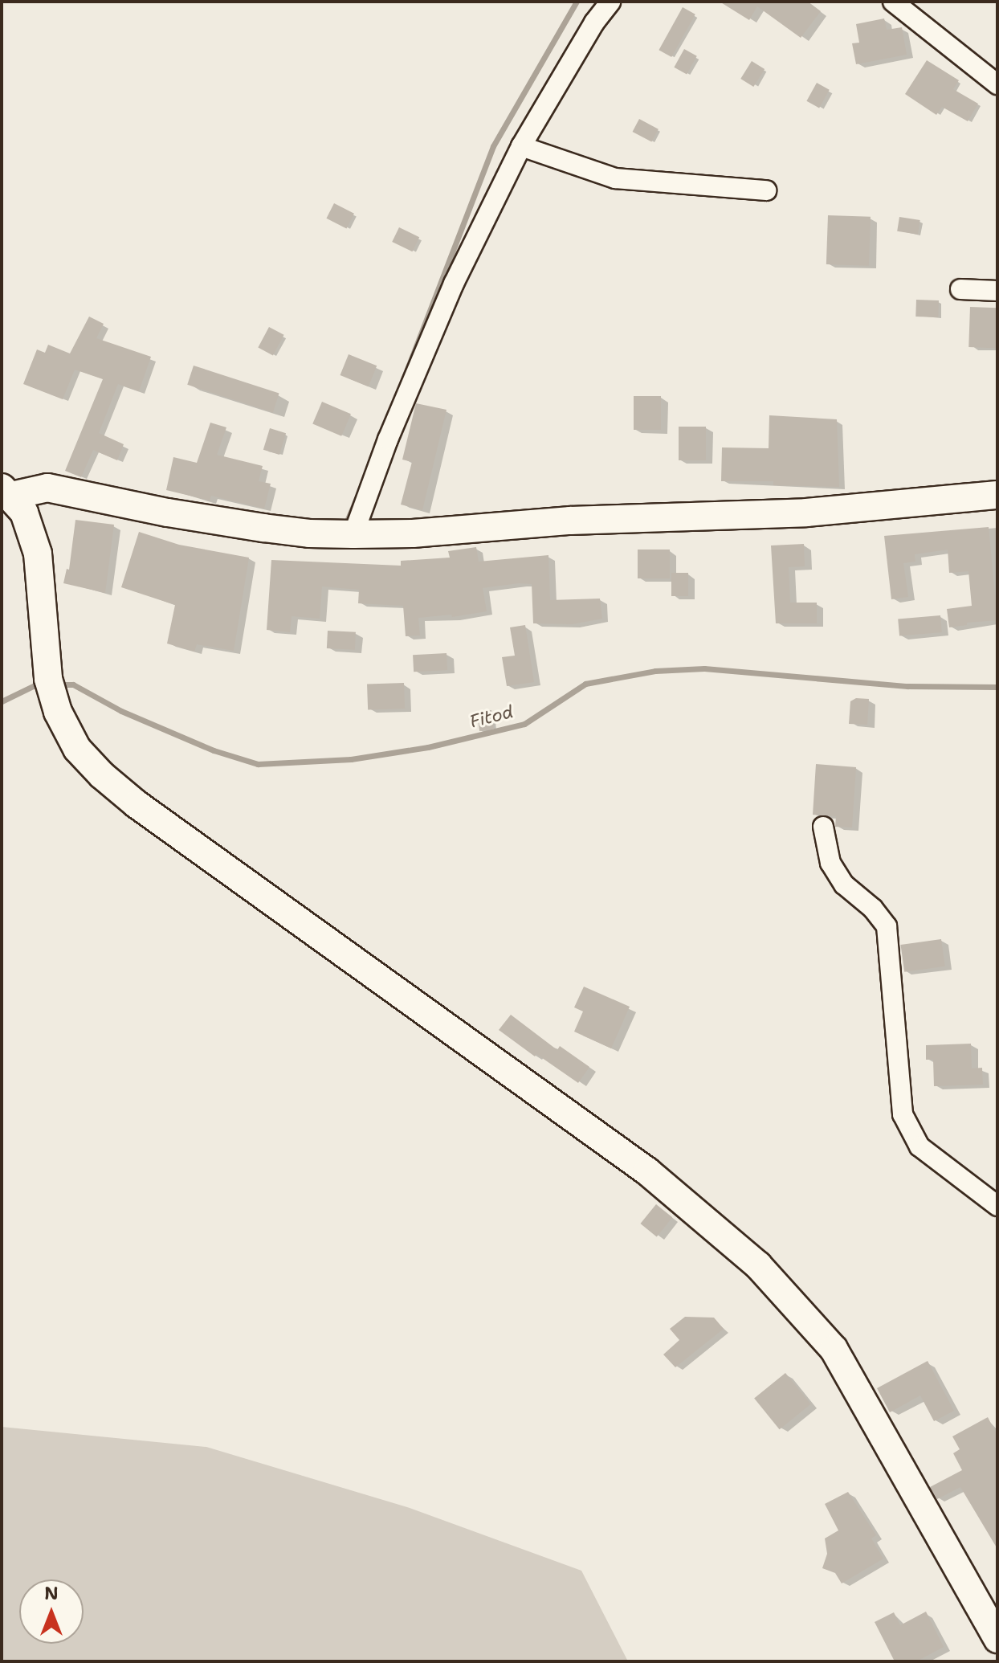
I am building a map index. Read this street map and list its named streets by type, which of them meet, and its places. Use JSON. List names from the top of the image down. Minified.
{"water":["Fitod"],"north":"top"}
